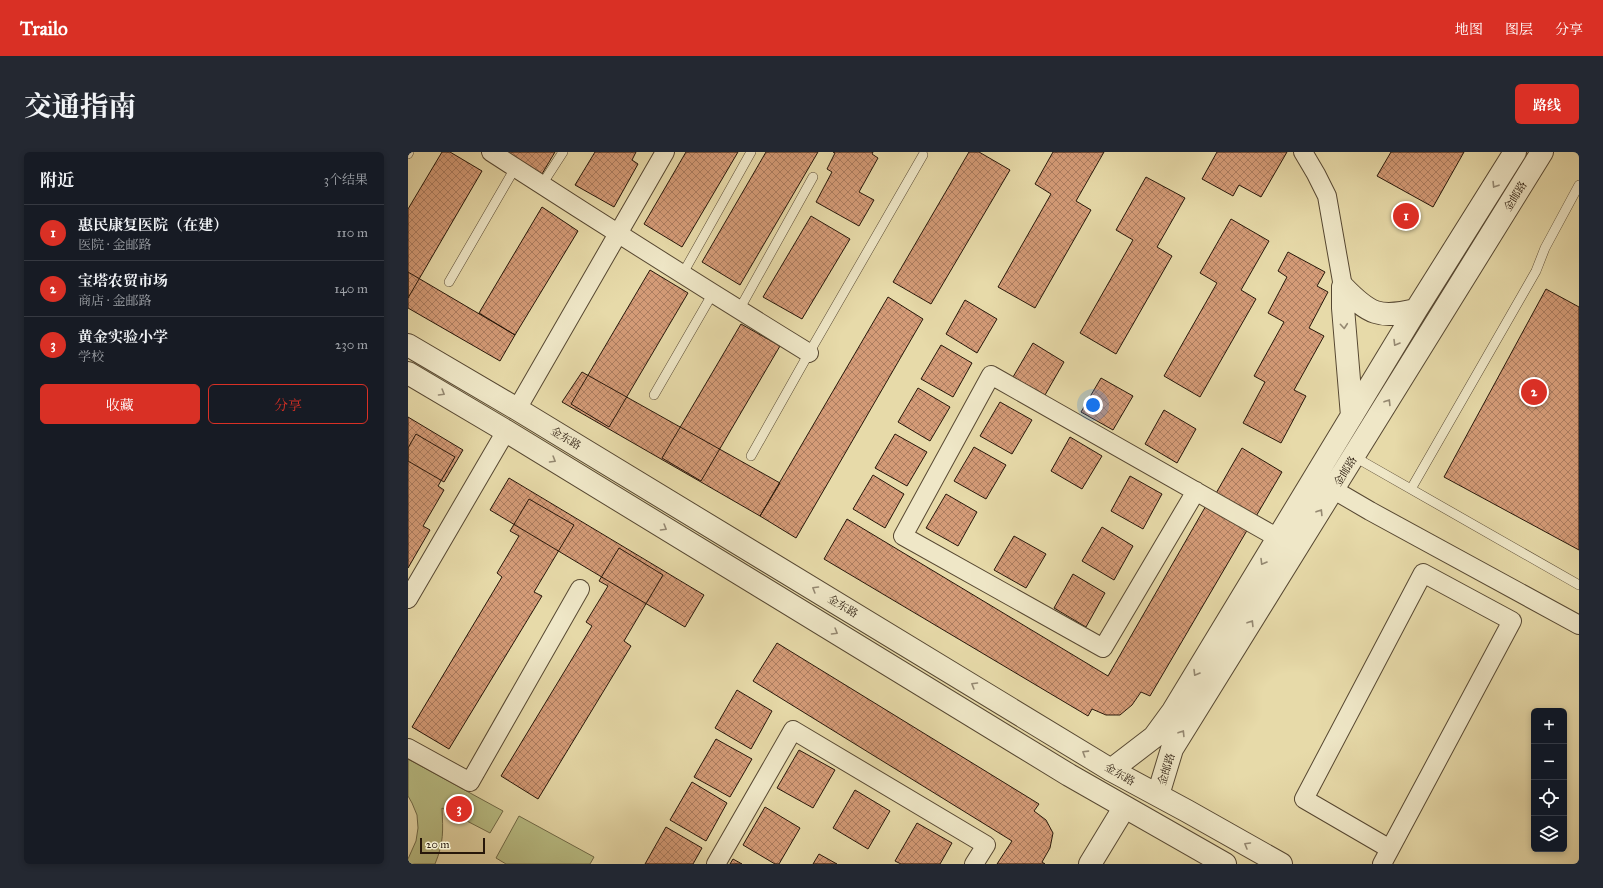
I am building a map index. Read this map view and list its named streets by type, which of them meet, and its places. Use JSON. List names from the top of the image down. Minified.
{"streets":{"street":["金邮路","金东路"]},"crossings":[["金邮路","金东路"]],"scale_bar":"20 m","page":{"header":"Trailo","nav":["地图","图层","分享"],"title":"交通指南","buttons":["路线",["收藏","分享"]],"heading":["附近","3个结果"],"pins":["1","2","3"],"list":[{"mark":"1","name":"惠民康复医院（在建）","note":"医院 · 金邮路","value":"110 m"},{"mark":"2","name":"宝塔农贸市场","note":"商店 · 金邮路","value":"140 m"},{"mark":"3","name":"黄金实验小学","note":"学校","value":"230 m"}],"map_buttons":["+","−"],"scale":"20 m"}}
